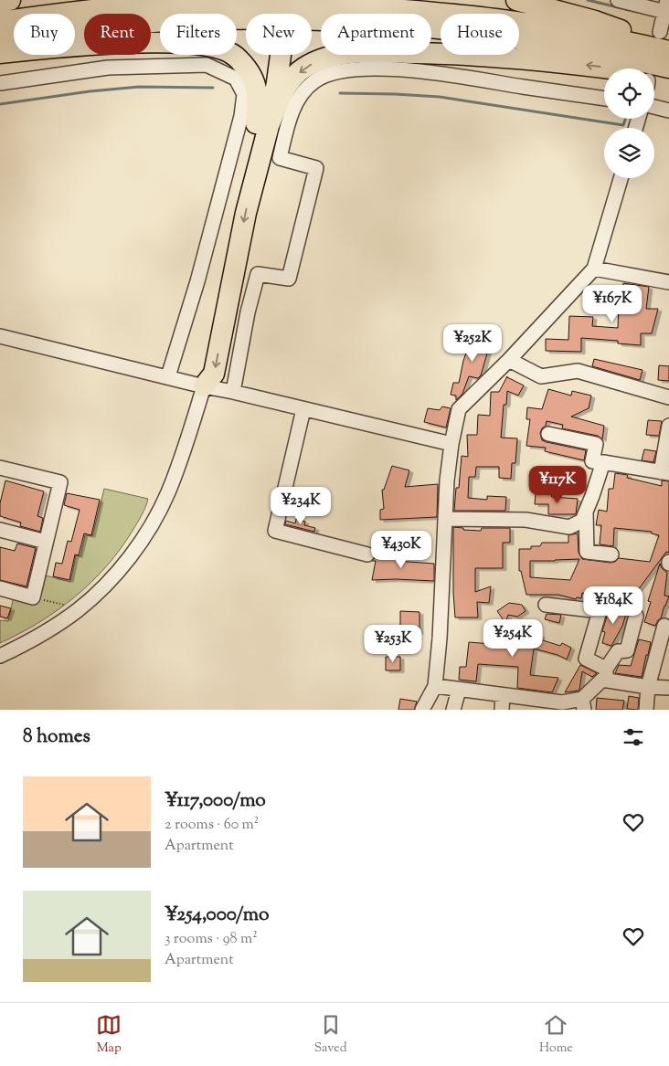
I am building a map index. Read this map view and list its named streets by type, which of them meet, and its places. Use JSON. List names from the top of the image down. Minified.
{"page":{"chip":["Buy","Rent","Filters","New","Apartment","House"],"price":["¥167K","¥252K","¥117K","¥234K","¥430K","¥184K","¥254K","¥253K"],"heading":"8 homes","list":[{"name":"¥117,000/mo","note":"2 rooms · 60 m² · Apartment"},{"name":"¥254,000/mo","note":"3 rooms · 98 m² · Apartment"}],"tabs":["Map","Saved","Home"]}}
